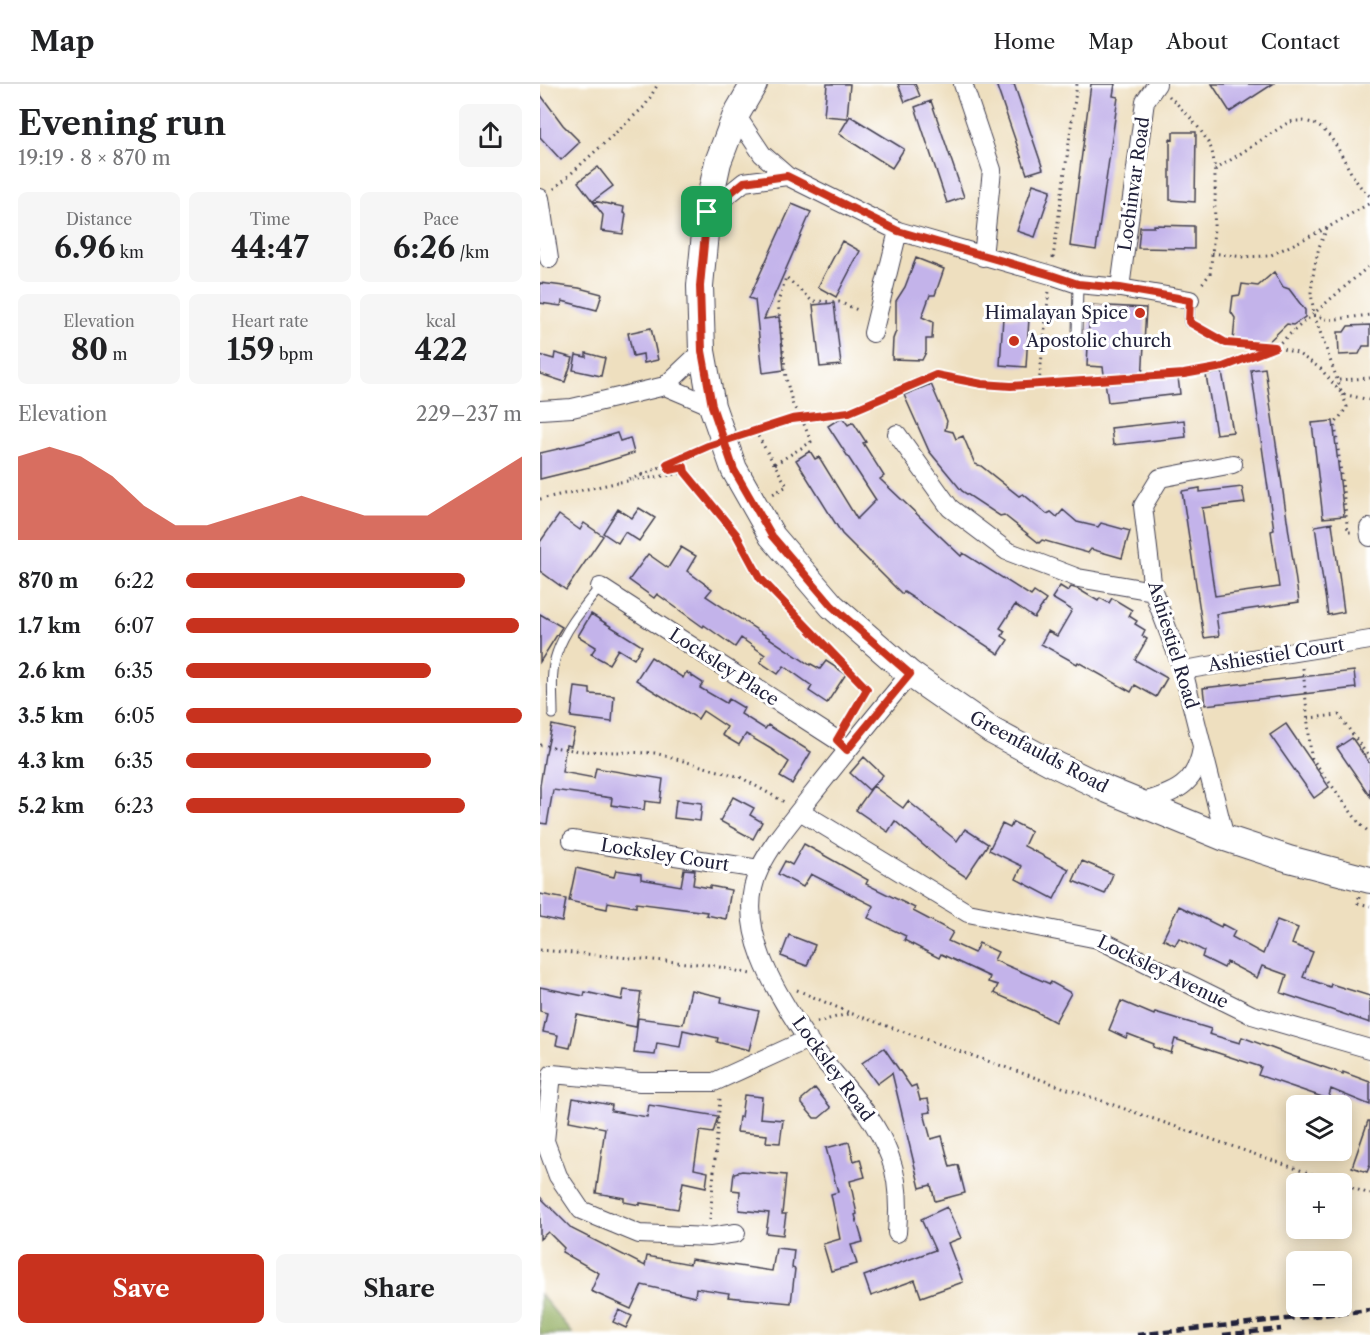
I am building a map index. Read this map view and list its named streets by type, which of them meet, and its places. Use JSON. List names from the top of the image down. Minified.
{"streets":{"street":["Lochinvar Road","Ashiestiel Road","Ashiestiel Court","Locksley Place","Greenfaulds Road","Locksley Court","Locksley Avenue","Locksley Road"]},"crossings":[["Ashiestiel Road","Ashiestiel Court"],["Ashiestiel Road","Greenfaulds Road"],["Locksley Place","Locksley Road"],["Greenfaulds Road","Locksley Road"],["Locksley Court","Locksley Road"],["Locksley Avenue","Locksley Road"]],"places":["Himalayan Spice","Apostolic church"],"page":{"header":"Map","nav":["Home","Map","About","Contact"],"heading":["Evening run","19:19 · 8 × 870 m"],"stats":[["Distance","6.96 km"],["Time","44:47"],["Pace","6:26 /km"],["Elevation","80 m"],["Heart rate","159 bpm"],["kcal","422"]],"chart":["Elevation","229–237 m"],"list":[{"name":"870 m","note":"6:22"},{"name":"1.7 km","note":"6:07"},{"name":"2.6 km","note":"6:35"},{"name":"3.5 km","note":"6:05"},{"name":"4.3 km","note":"6:35"},{"name":"5.2 km","note":"6:23"}],"map_buttons":["+","−"],"buttons":["Save","Share"]}}
